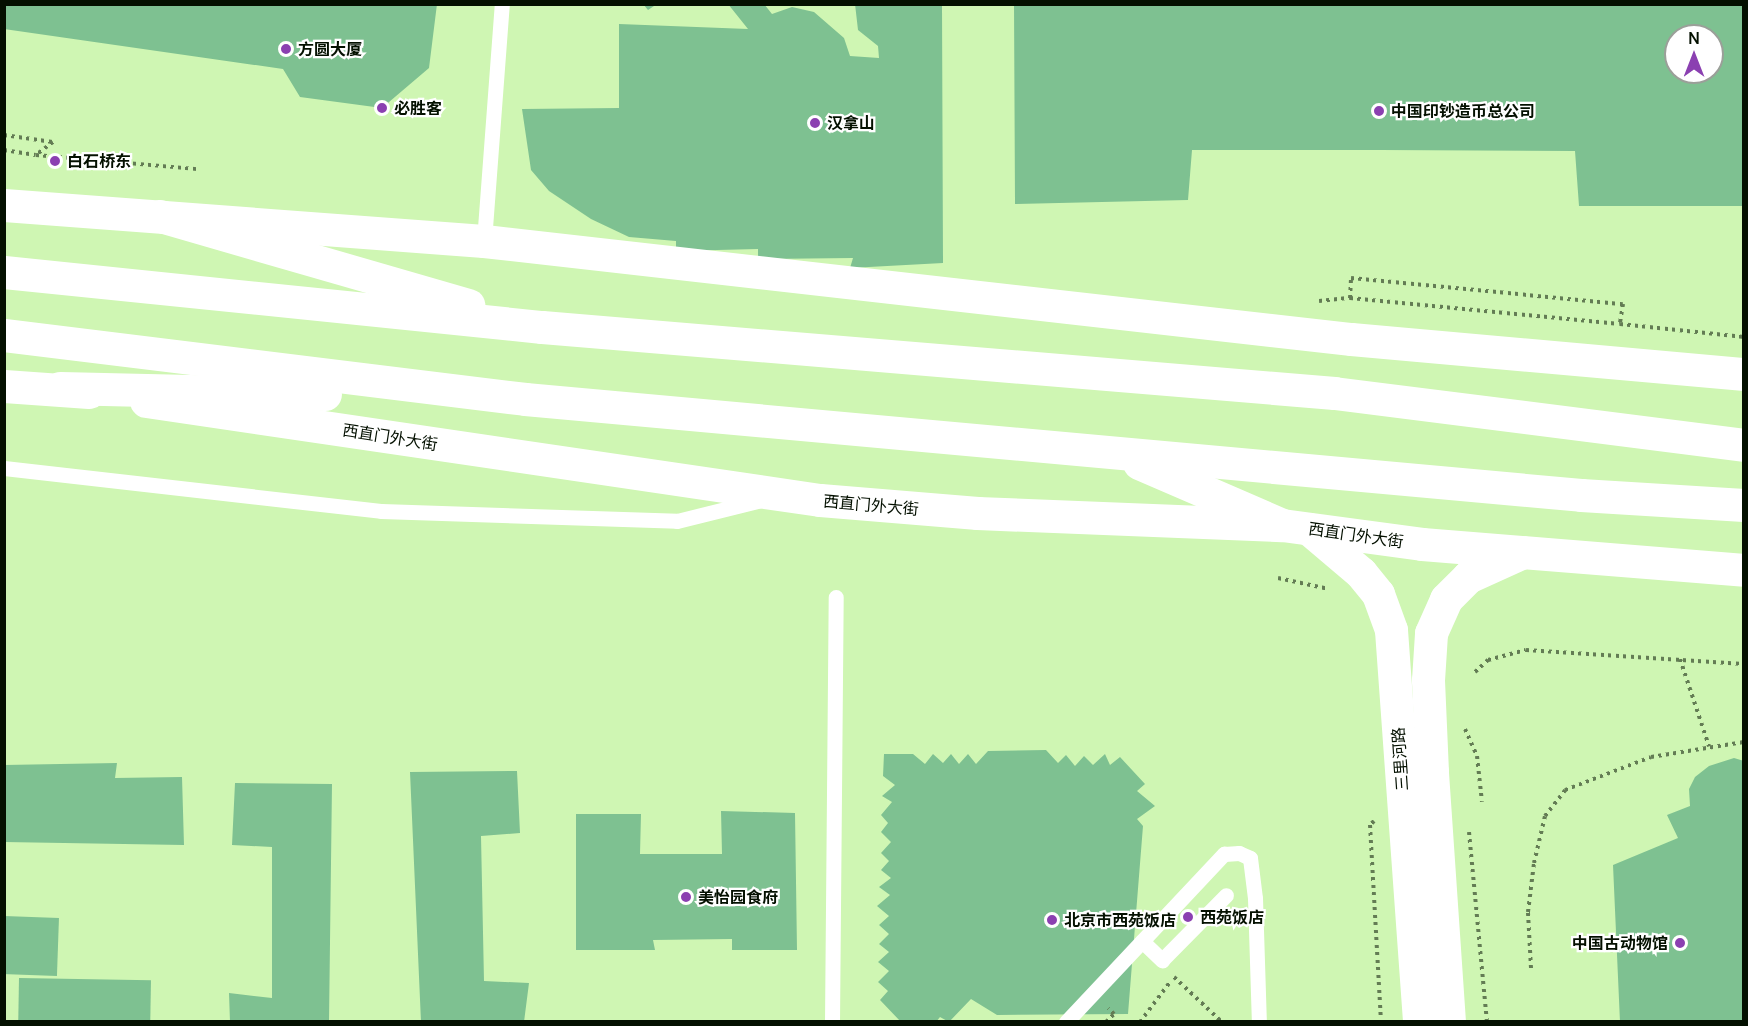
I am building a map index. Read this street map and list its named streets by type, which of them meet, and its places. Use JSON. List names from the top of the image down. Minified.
{"streets":{"main road":["西直门外大街","三里河路"]},"crossings":[["西直门外大街","三里河路"]],"places":["方圆大厦","必胜客","中国印钞造币总公司","汉拿山","白石桥东","美怡园食府","西苑饭店","北京市西苑饭店","中国古动物馆"],"north":"top"}
